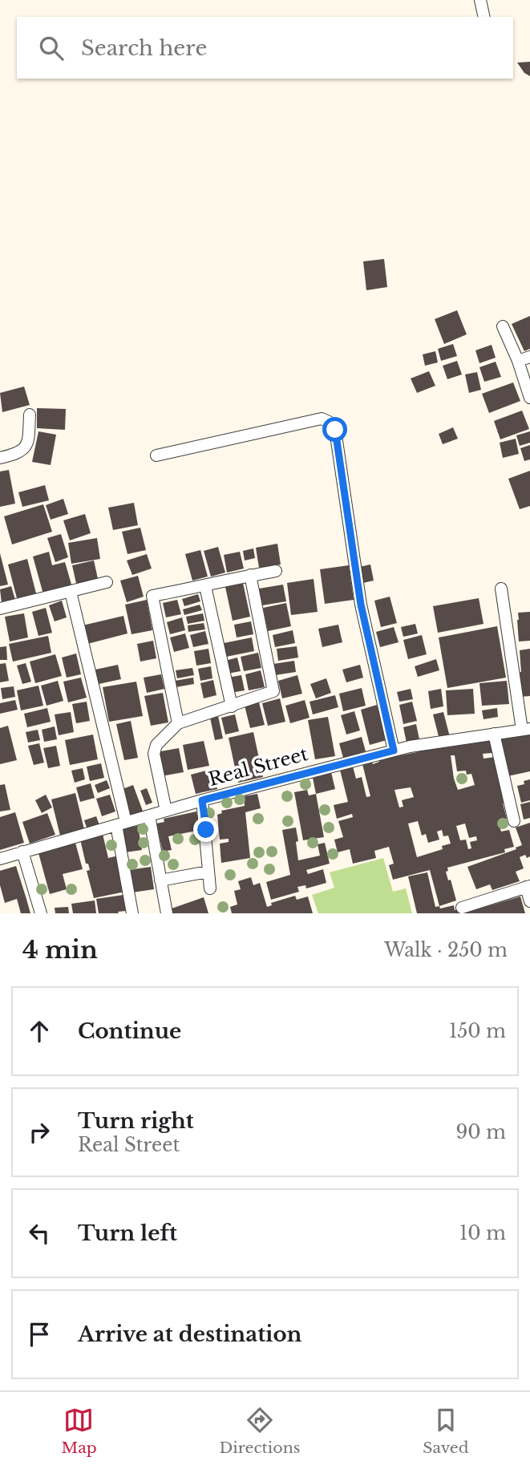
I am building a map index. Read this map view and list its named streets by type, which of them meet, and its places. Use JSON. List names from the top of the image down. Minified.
{"streets":{"street":["Real Street"]},"page":{"search":"Search here","heading":["4 min","Walk · 250 m"],"list":[["Continue","150 m"],["Turn right","Real Street","90 m"],["Turn left","10 m"],"Arrive at destination"],"nav":["Map","Directions","Saved"]}}
